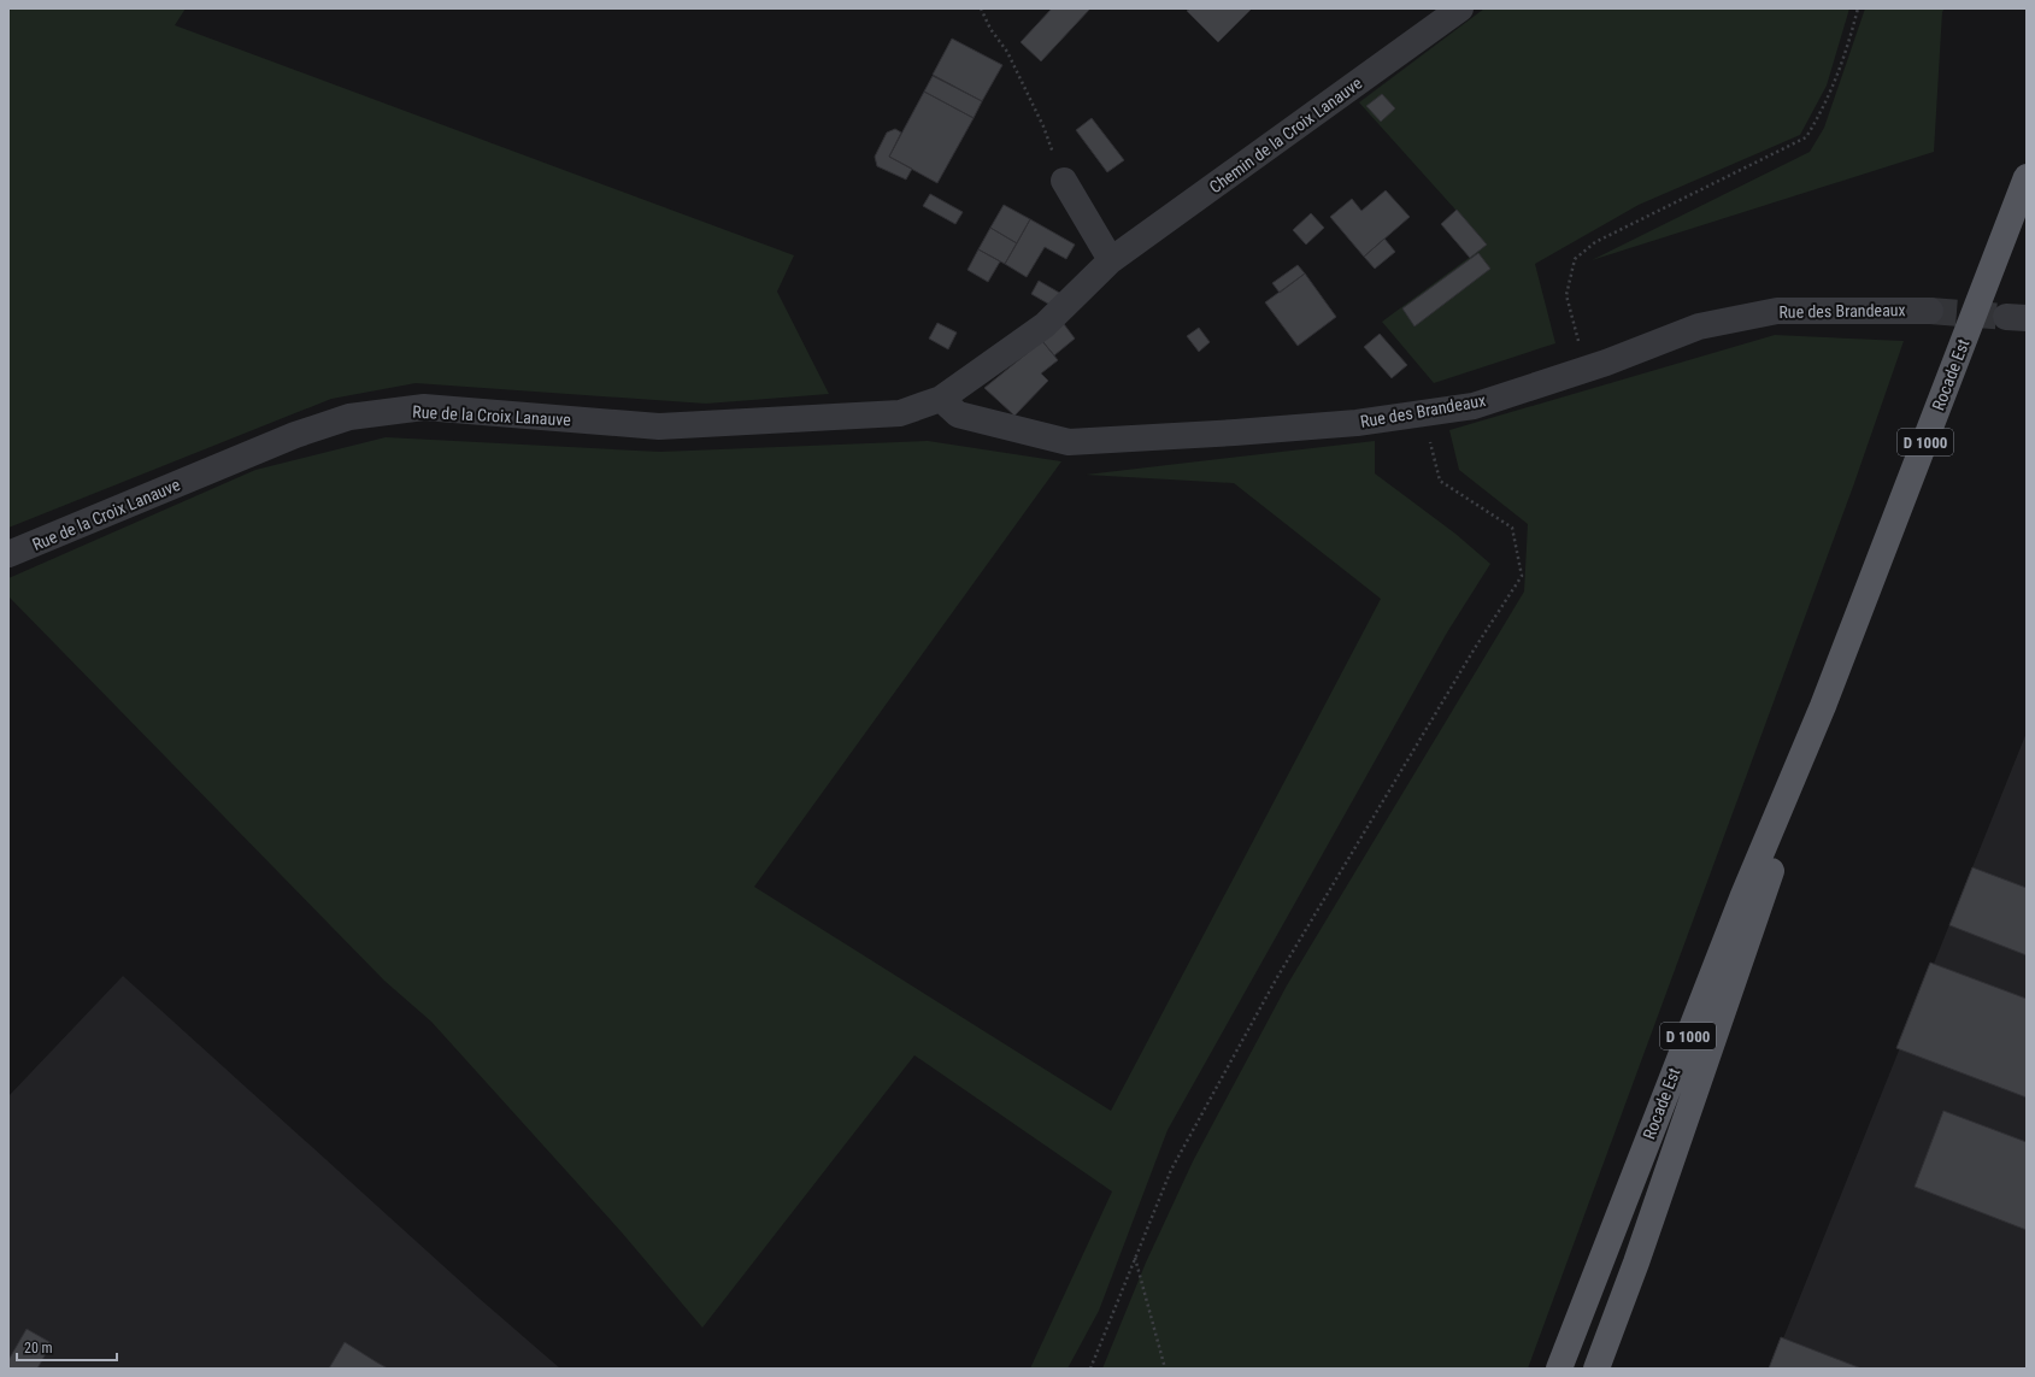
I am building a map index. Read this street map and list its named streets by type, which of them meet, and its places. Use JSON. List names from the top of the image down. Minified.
{"streets":{"main road":["Rocade Est","D 1000"],"street":["Chemin de la Croix Lanauve","Rue des Brandeaux","Rue de la Croix Lanauve"]},"crossings":[["Chemin de la Croix Lanauve","Rue des Brandeaux"],["Chemin de la Croix Lanauve","Rue de la Croix Lanauve"],["Rue des Brandeaux","Rue de la Croix Lanauve"]],"scale_bar":"20 m"}
